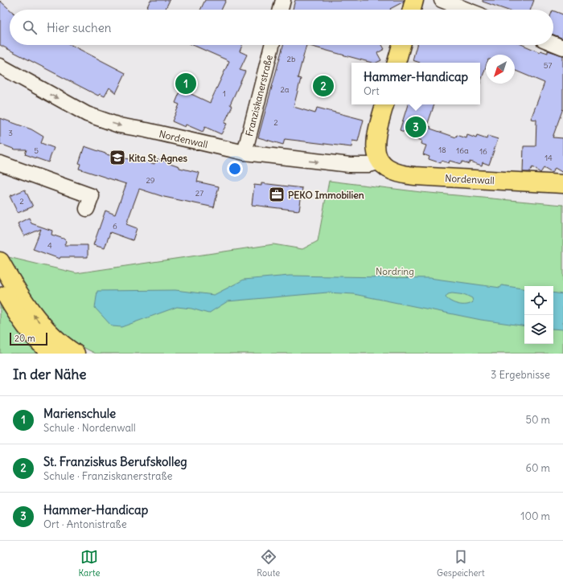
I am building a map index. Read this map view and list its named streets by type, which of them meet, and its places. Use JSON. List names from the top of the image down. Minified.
{"streets":{"main road":["Nordenwall"],"street":["Franziskanerstraße"]},"crossings":[["Franziskanerstraße","Nordenwall"]],"one_way":["Nordenwall"],"parks":["Nordring"],"places":{"school or university":["Kita St. Agnes"],"office":["PEKO Immobilien"]},"house_numbers":["2b","57","2a","1","2","3","18","5","16a","16","14","29","27","2","6","4"],"scale_bar":"20 m","north":"bottom left","page":{"search":"Hier suchen","popup":["Hammer-Handicap","Ort"],"pins":["1","2","3"],"scale":"20 m","heading":["In der Nähe","3 Ergebnisse"],"list":[{"mark":"1","name":"Marienschule","note":"Schule · Nordenwall","value":"50 m"},{"mark":"2","name":"St. Franziskus Berufskolleg","note":"Schule · Franziskanerstraße","value":"60 m"},{"mark":"3","name":"Hammer-Handicap","note":"Ort · Antonistraße","value":"100 m"}],"nav":["Karte","Route","Gespeichert"]}}
